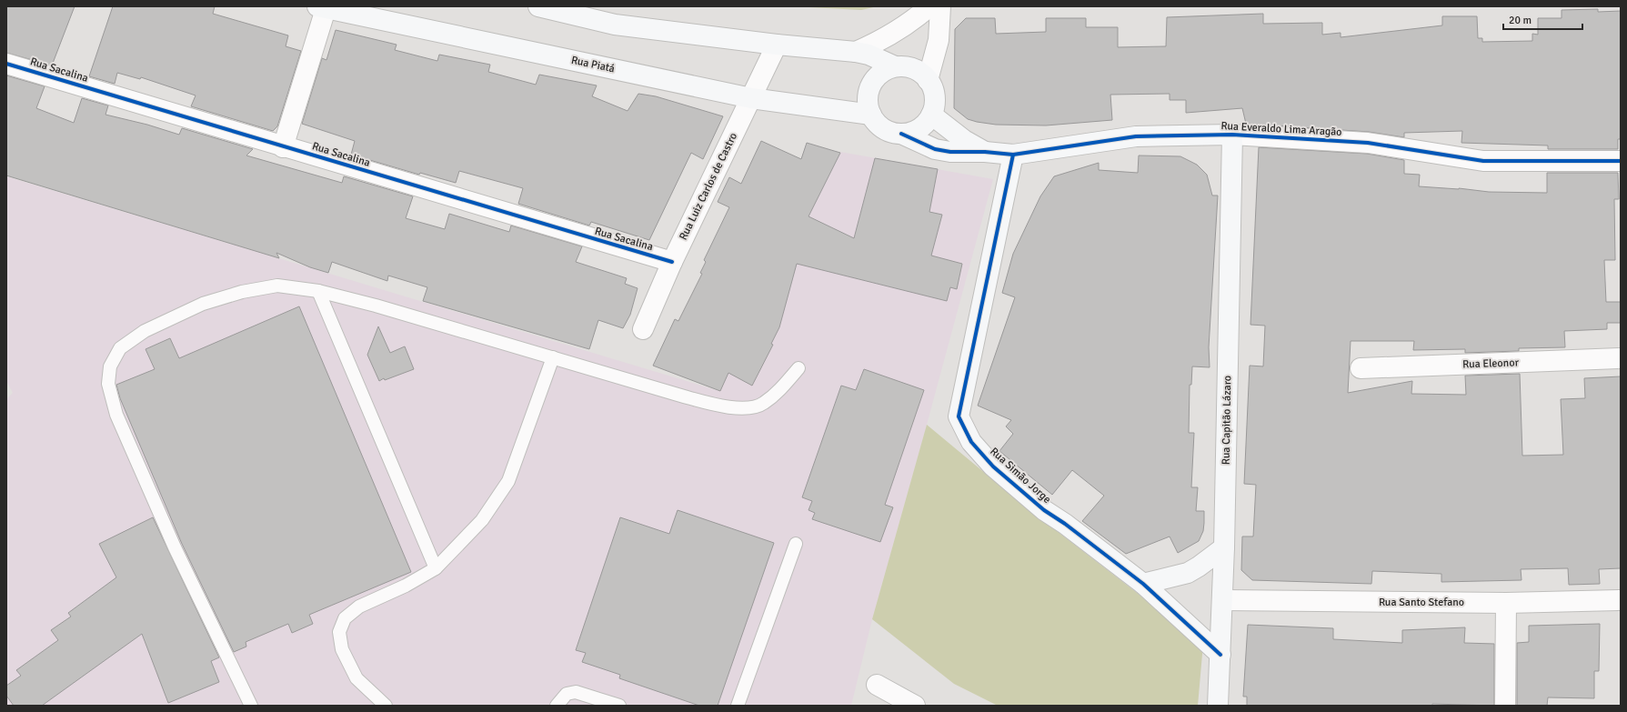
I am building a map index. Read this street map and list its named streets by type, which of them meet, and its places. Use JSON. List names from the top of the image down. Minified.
{"streets":{"street":["Rua Piatá","Rua Sacalina","Rua Everaldo Lima Aragão","Rua Luiz Carlos de Castro","Rua Eleonor","Rua Capitão Lázaro","Rua Simão Jorge","Rua Santo Stefano"]},"crossings":[["Rua Piatá","Rua Everaldo Lima Aragão"],["Rua Piatá","Rua Luiz Carlos de Castro"],["Rua Sacalina","Rua Luiz Carlos de Castro"],["Rua Everaldo Lima Aragão","Rua Capitão Lázaro"],["Rua Everaldo Lima Aragão","Rua Simão Jorge"],["Rua Capitão Lázaro","Rua Simão Jorge"],["Rua Capitão Lázaro","Rua Santo Stefano"]],"scale_bar":"20 m"}
